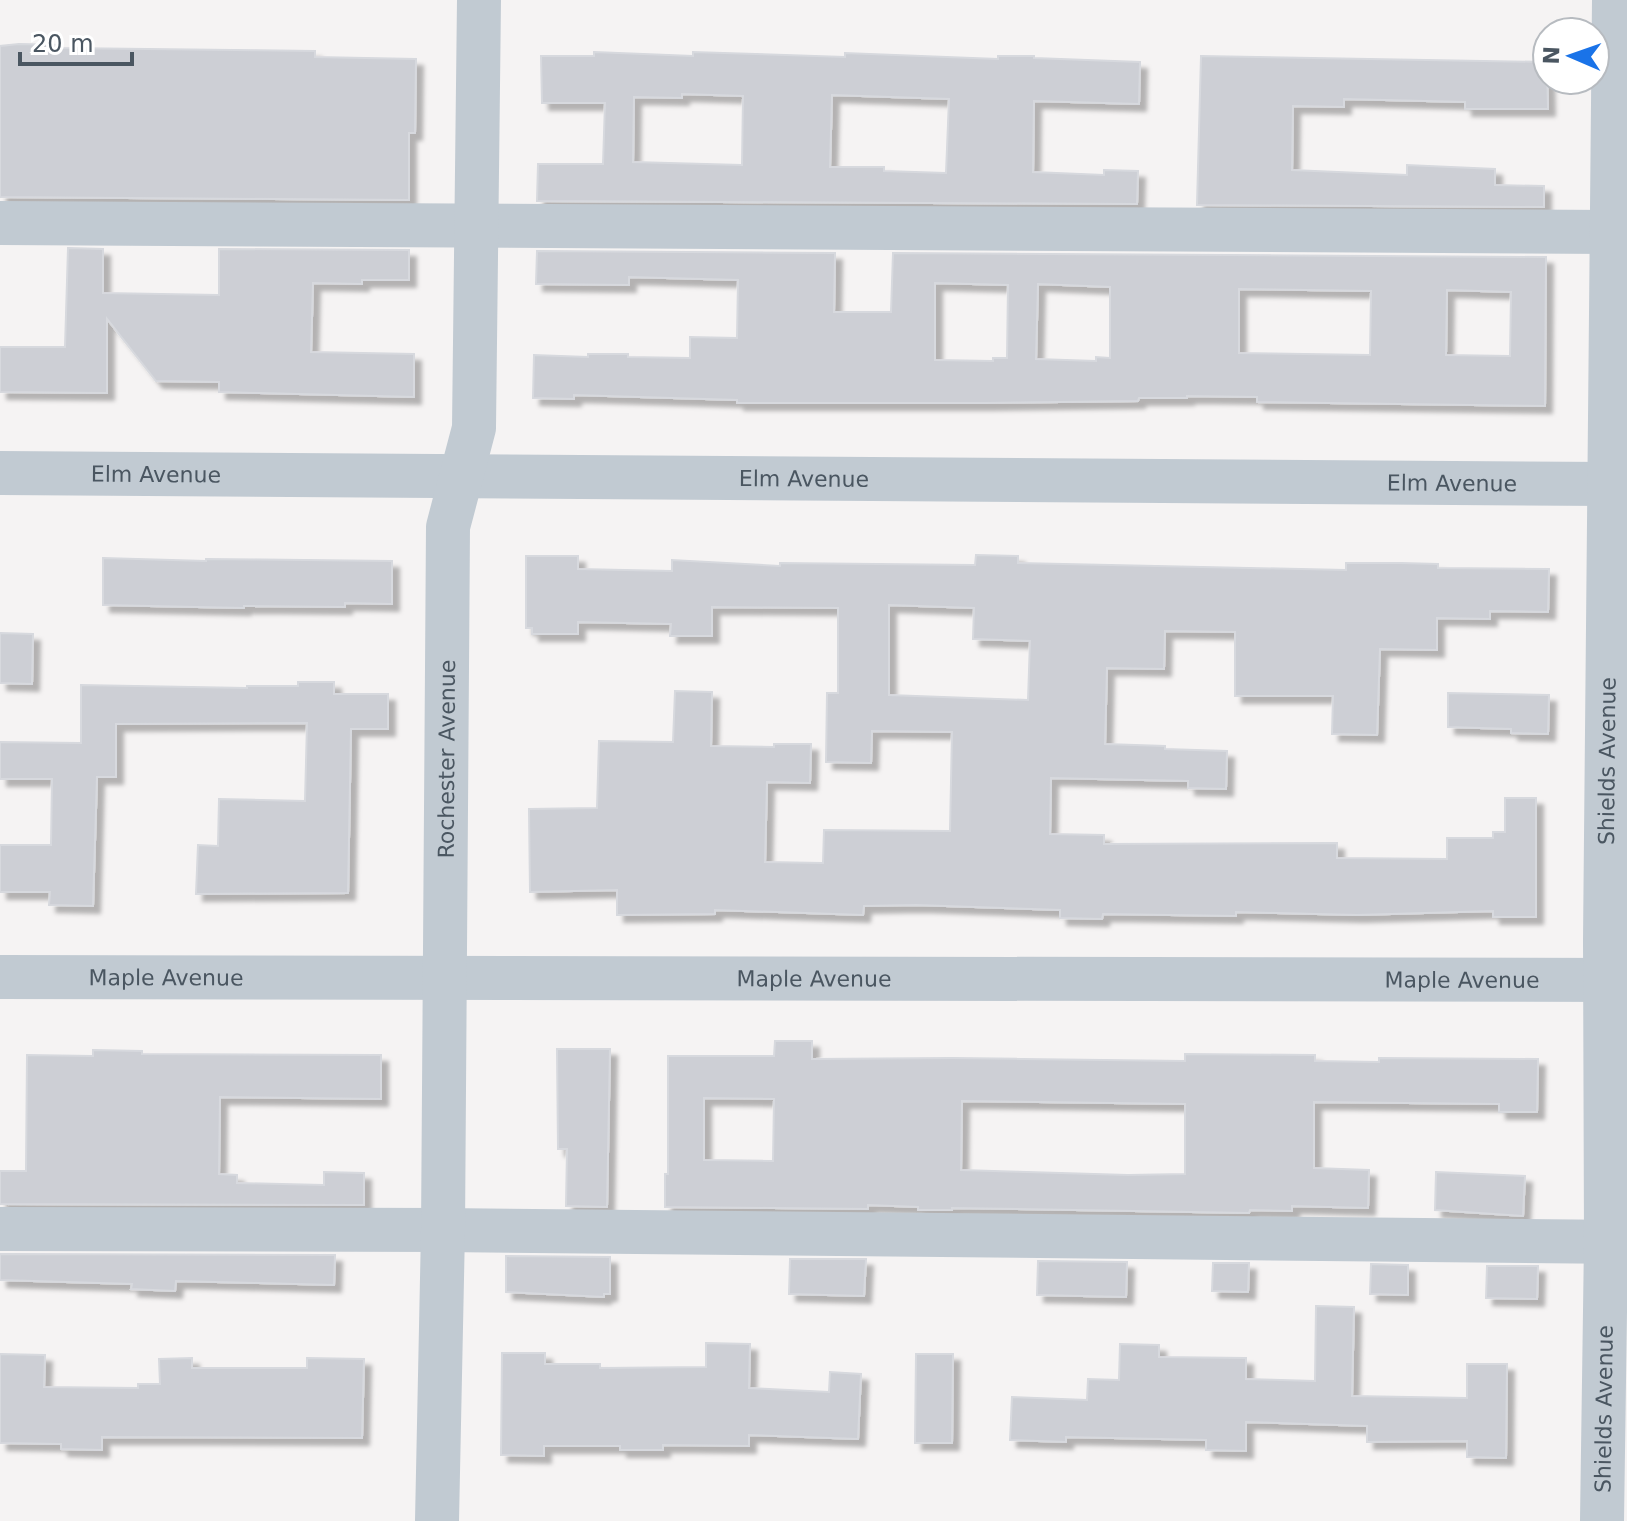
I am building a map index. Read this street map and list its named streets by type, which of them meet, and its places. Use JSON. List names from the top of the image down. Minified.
{"streets":{"street":["Elm Avenue","Rochester Avenue","Shields Avenue","Maple Avenue"]},"crossings":[["Elm Avenue","Rochester Avenue"],["Elm Avenue","Shields Avenue"],["Rochester Avenue","Maple Avenue"],["Shields Avenue","Maple Avenue"]],"scale_bar":"20 m","north":"left"}
